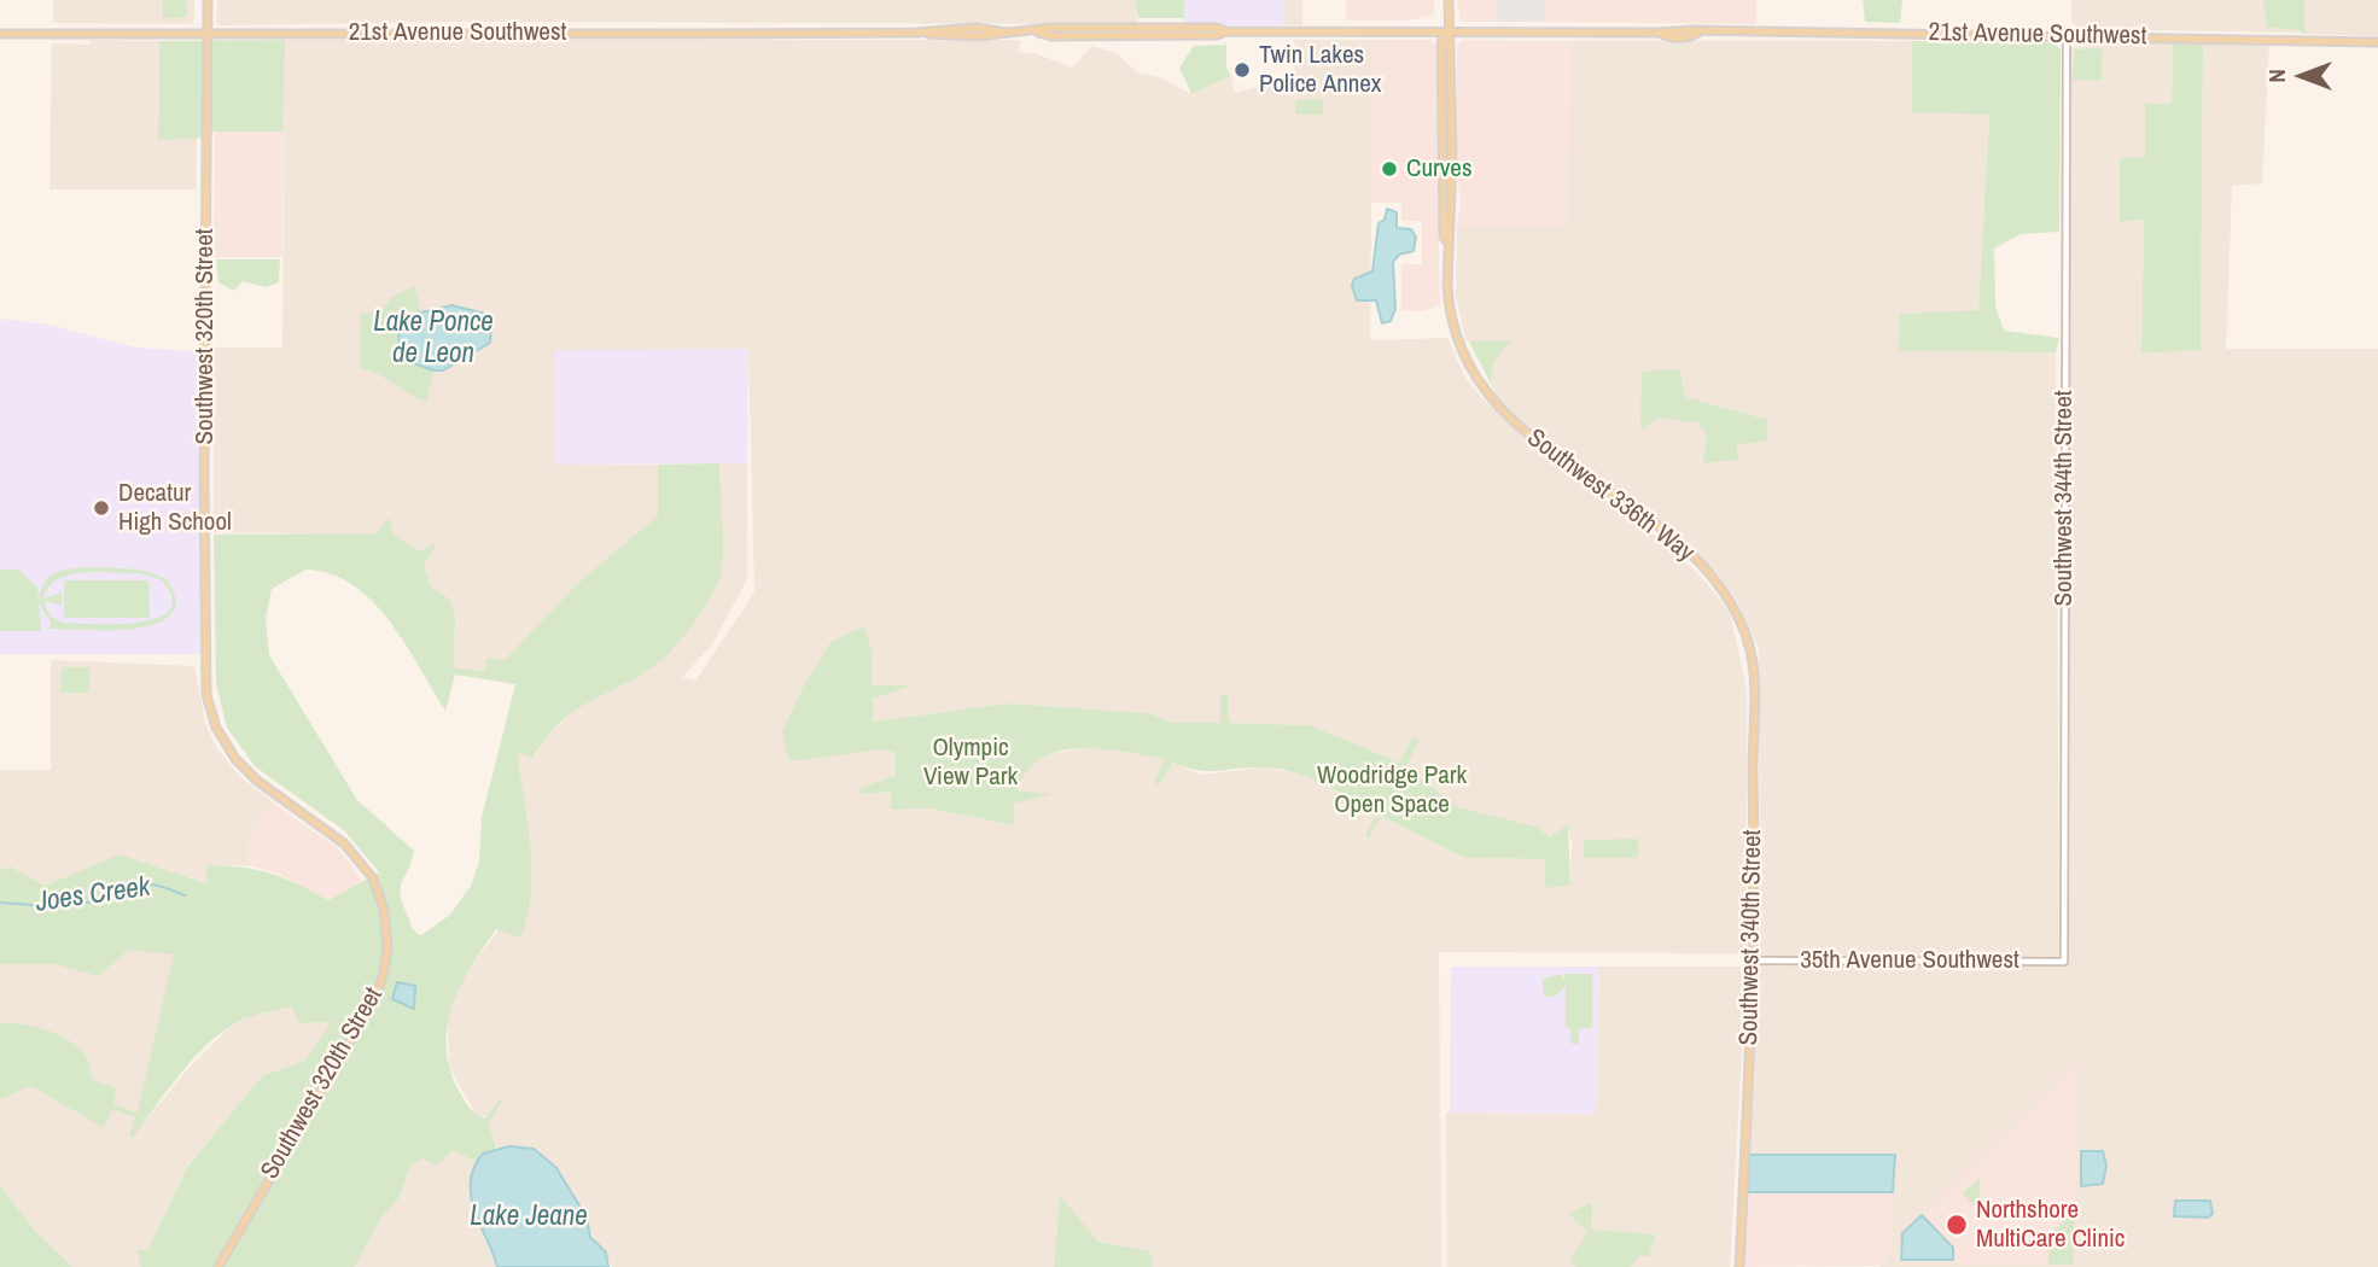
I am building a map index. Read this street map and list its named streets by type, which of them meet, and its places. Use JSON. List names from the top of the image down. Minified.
{"streets":{"main road":["21st Avenue Southwest","Southwest 320th Street","Southwest 336th Way","Southwest 340th Street"],"street":["Southwest 344th Street","35th Avenue Southwest"]},"crossings":[["21st Avenue Southwest","Southwest 320th Street"],["21st Avenue Southwest","Southwest 344th Street"],["Southwest 336th Way","Southwest 340th Street"],["Southwest 344th Street","35th Avenue Southwest"],["Southwest 340th Street","35th Avenue Southwest"]],"water":["Lake Ponce de Leon","Joes Creek","Lake Jeane"],"parks":["Olympic View Park","Woodridge Park Open Space"],"places":["Twin Lakes Police Annex","Curves","Decatur High School","Northshore MultiCare Clinic"],"north":"left"}
